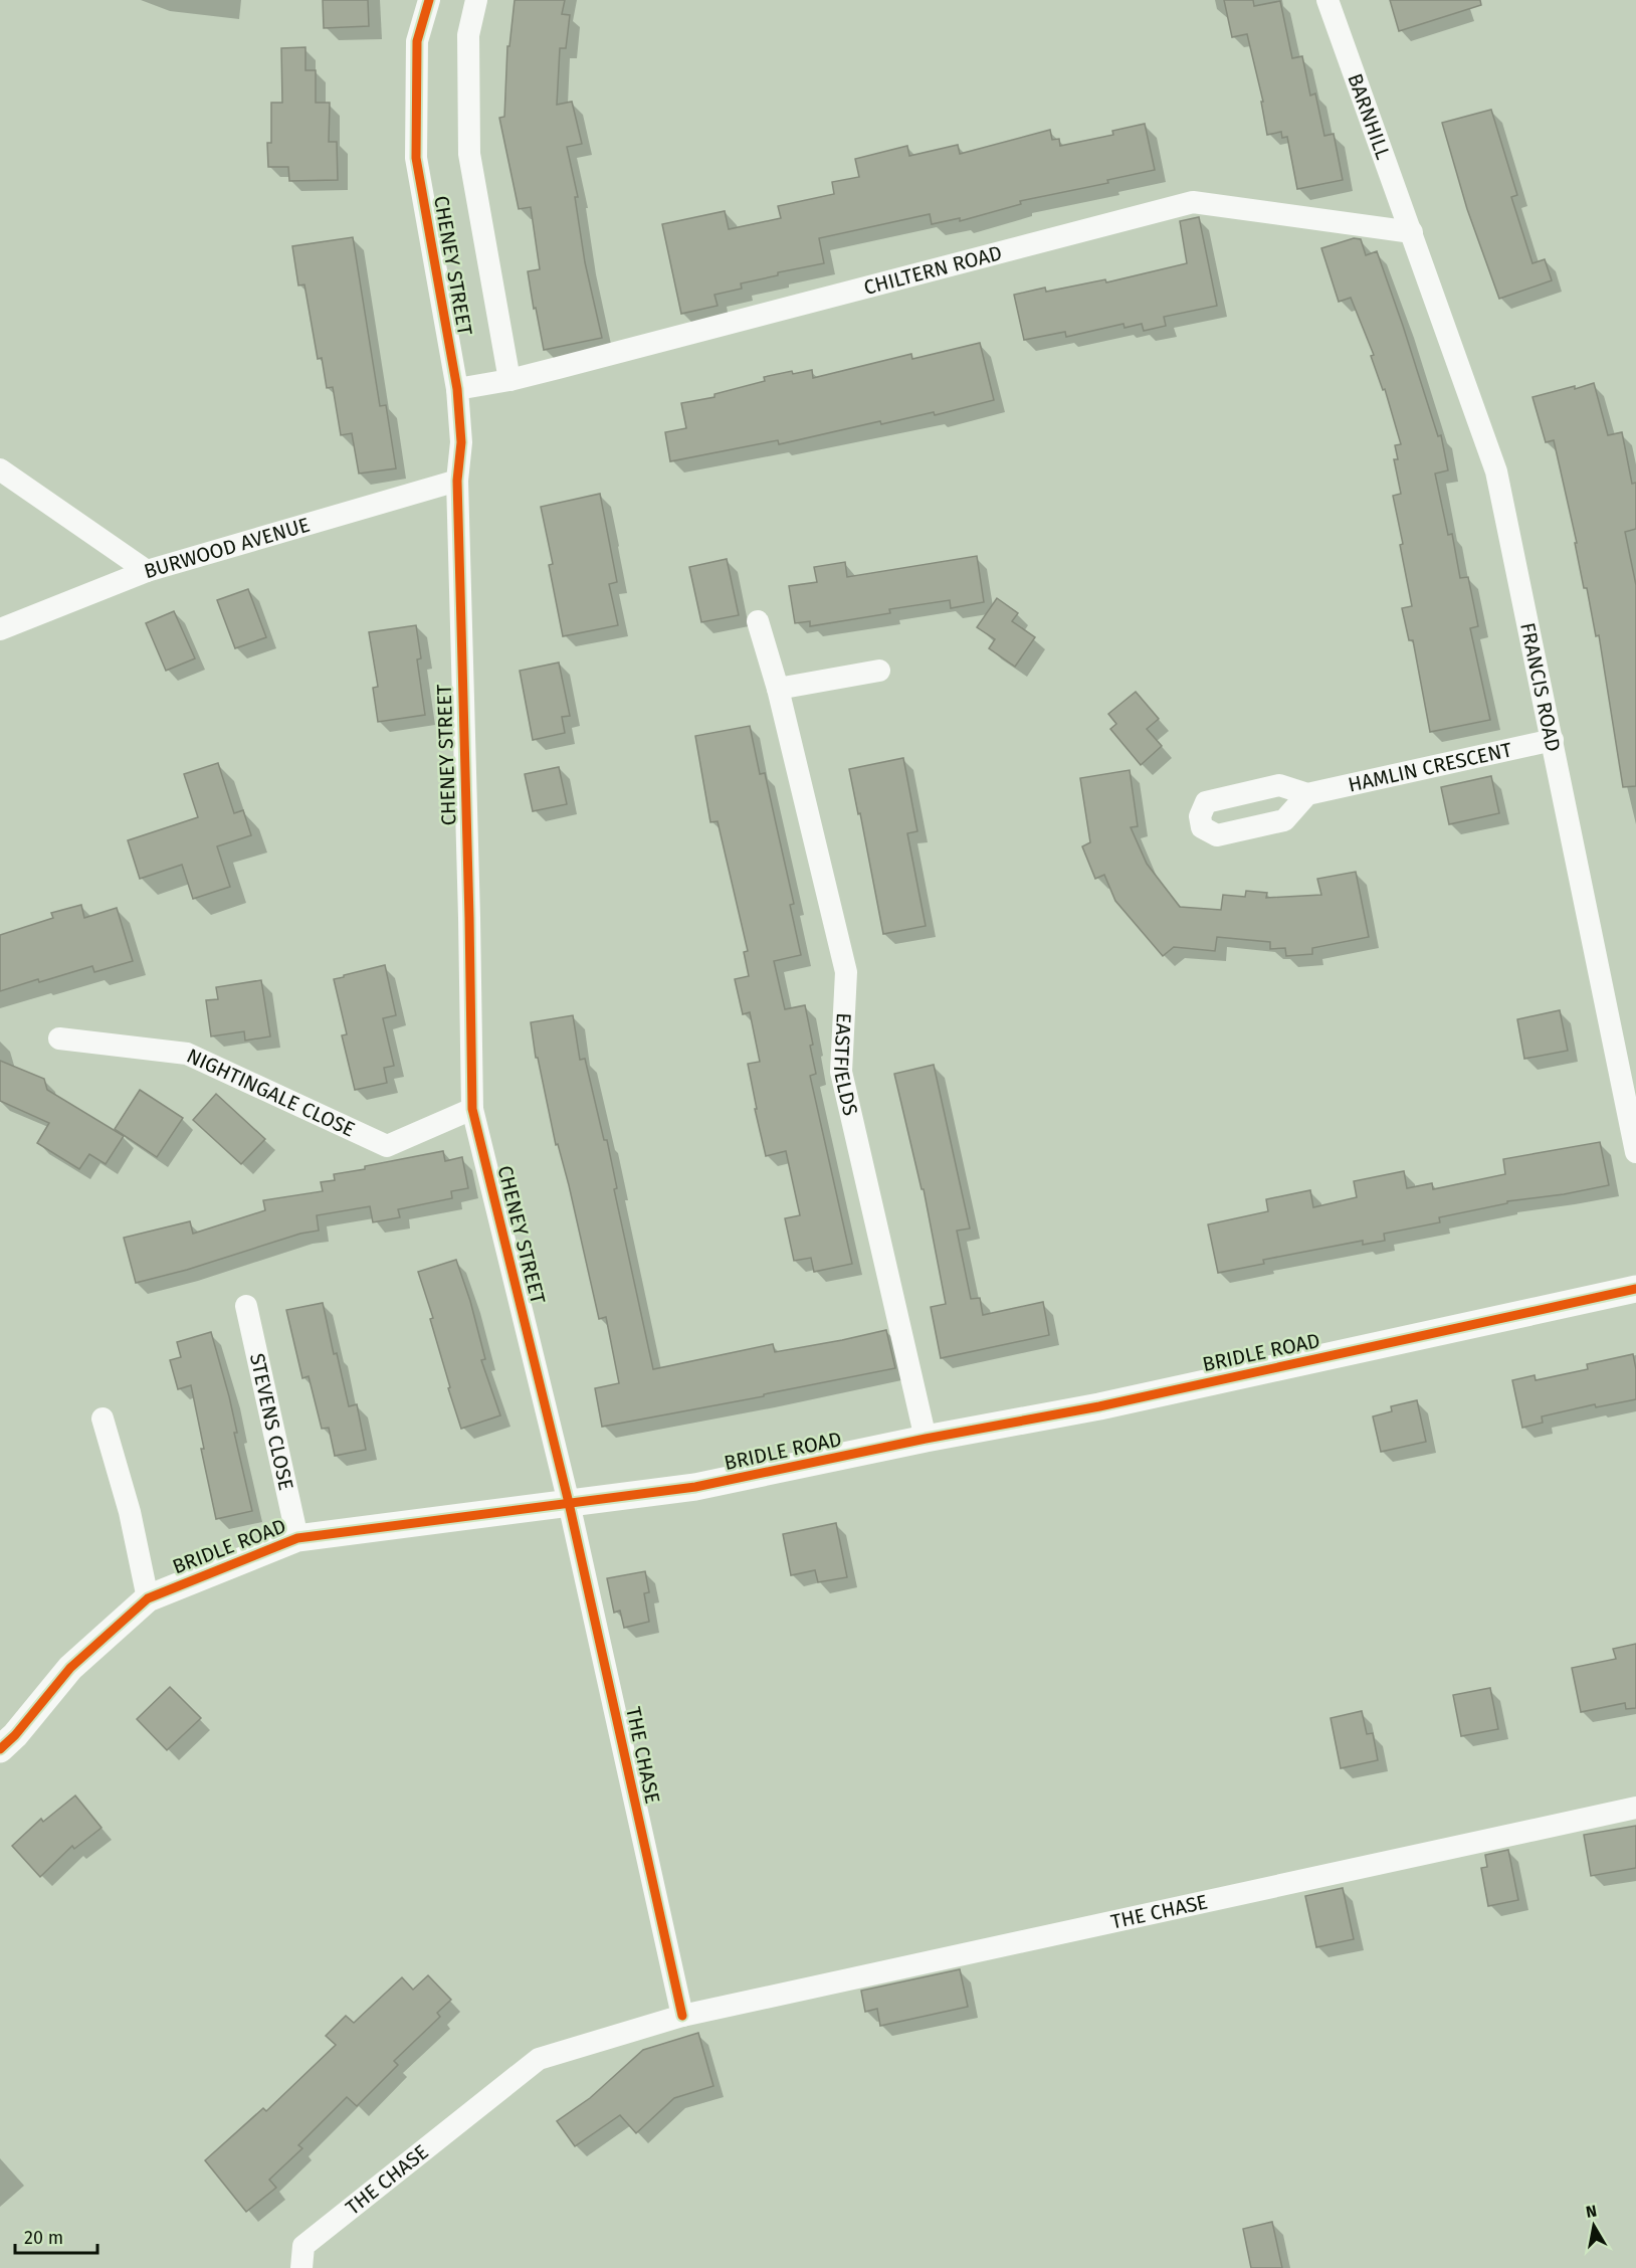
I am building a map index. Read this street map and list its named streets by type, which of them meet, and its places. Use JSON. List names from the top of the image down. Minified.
{"streets":{"street":["BARNHILL","CHENEY STREET","CHILTERN ROAD","BURWOOD AVENUE","FRANCIS ROAD","HAMLIN CRESCENT","EASTFIELDS","NIGHTINGALE CLOSE","BRIDLE ROAD","STEVENS CLOSE","THE CHASE"]},"crossings":[["BARNHILL","CHILTERN ROAD"],["BARNHILL","FRANCIS ROAD"],["CHENEY STREET","CHILTERN ROAD"],["CHENEY STREET","BURWOOD AVENUE"],["CHENEY STREET","NIGHTINGALE CLOSE"],["CHENEY STREET","BRIDLE ROAD"],["CHENEY STREET","THE CHASE"],["CHILTERN ROAD","FRANCIS ROAD"],["FRANCIS ROAD","HAMLIN CRESCENT"],["EASTFIELDS","BRIDLE ROAD"],["BRIDLE ROAD","STEVENS CLOSE"],["BRIDLE ROAD","THE CHASE"]],"scale_bar":"20 m","north":"top"}
